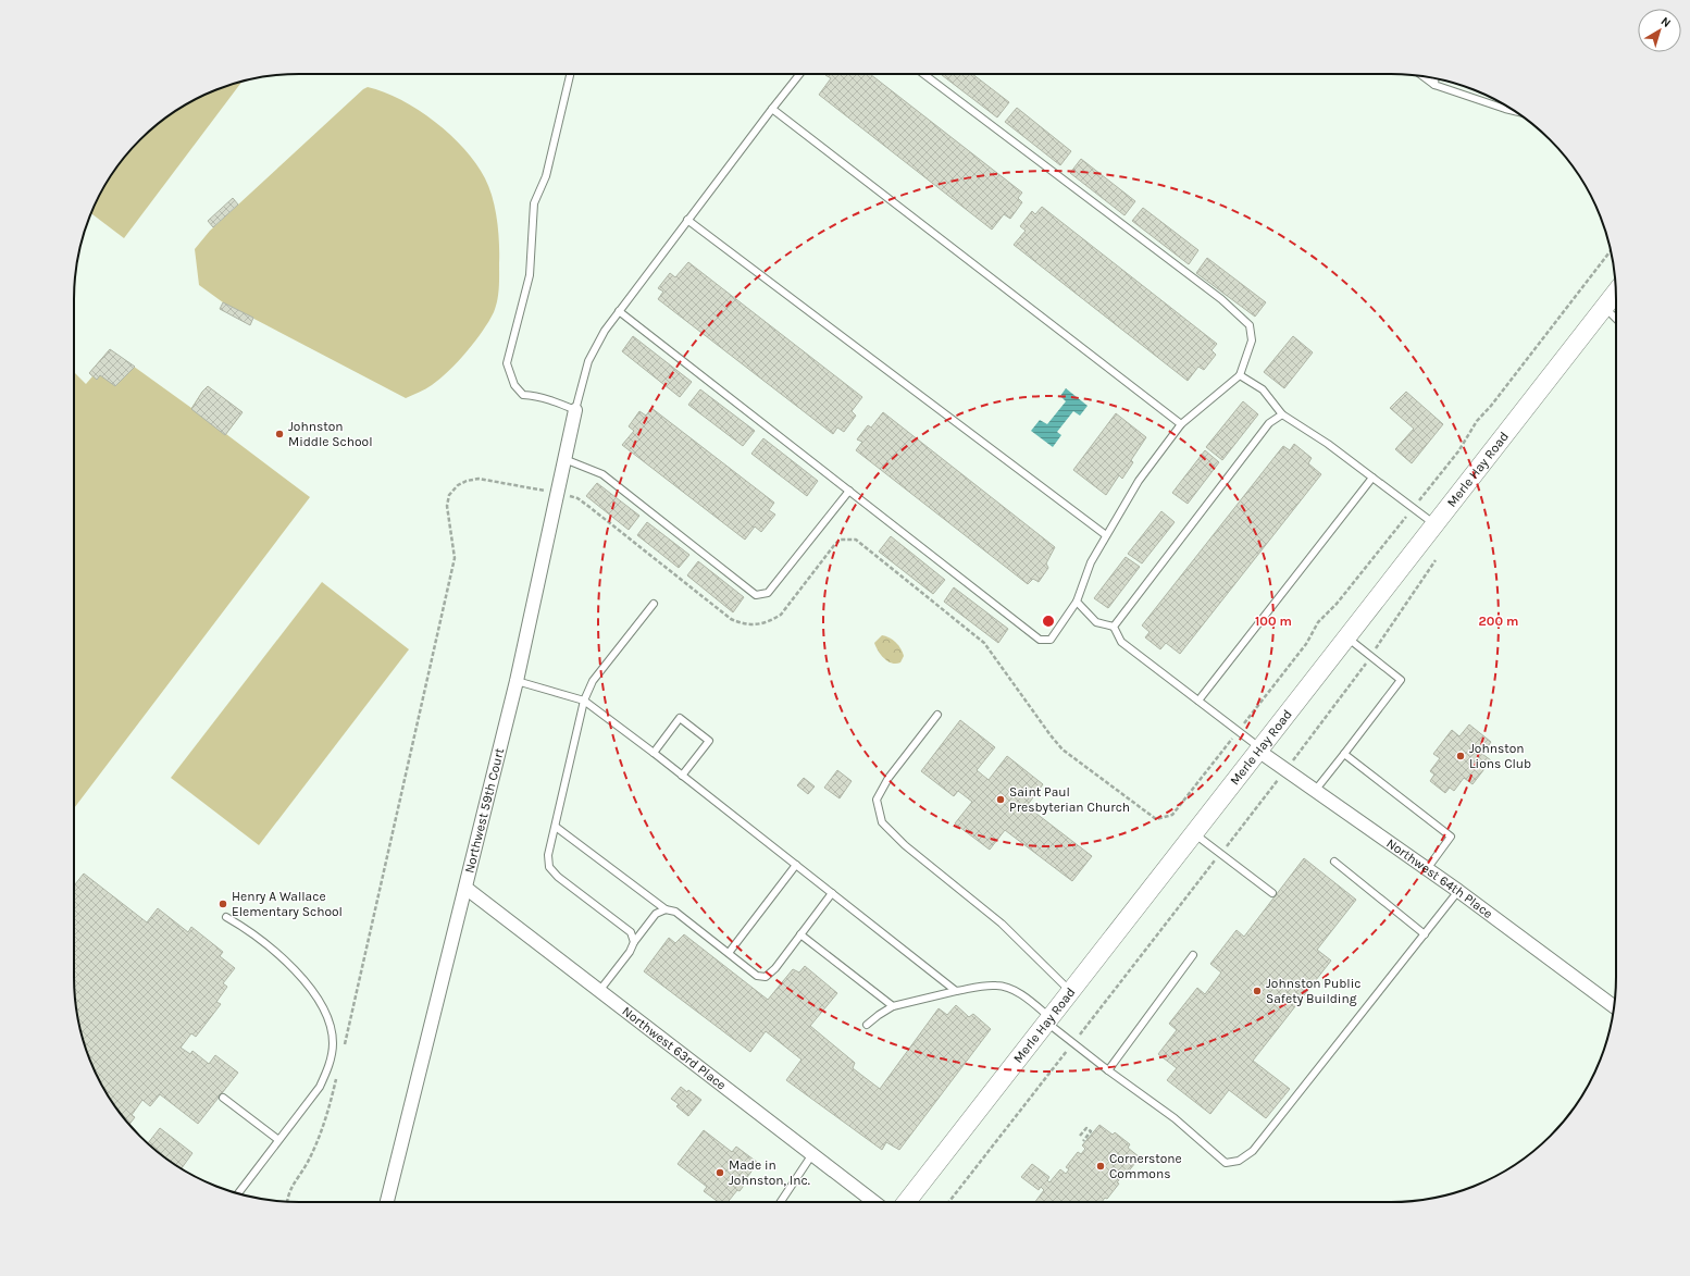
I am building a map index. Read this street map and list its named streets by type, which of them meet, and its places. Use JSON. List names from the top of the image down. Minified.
{"streets":{"main road":["Merle Hay Road"],"street":["Northwest 59th Court","Northwest 64th Place","Northwest 63rd Place"]},"crossings":[["Merle Hay Road","Northwest 64th Place"],["Northwest 59th Court","Northwest 63rd Place"]],"places":["Johnston Middle School","Johnston Lions Club","Saint Paul Presbyterian Church","Henry A Wallace Elementary School","Johnston Public Safety Building","Cornerstone Commons","Made in Johnston, Inc."],"north":"top right","rings":["100 m","200 m"]}
